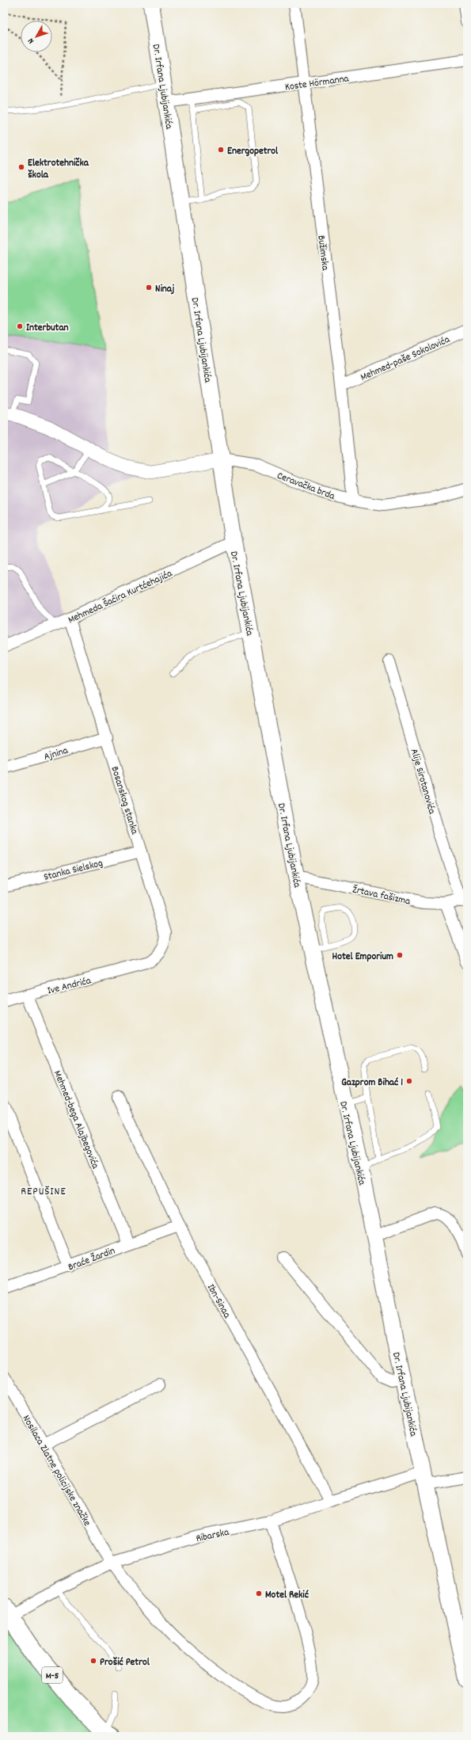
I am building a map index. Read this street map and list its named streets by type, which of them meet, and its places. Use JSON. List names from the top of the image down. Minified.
{"streets":{"main road":["Dr. Irfana Ljubijankića","M-5"],"street":["Koste Hörmanna","Bužimska","Mehmed-paše Sokolovića","Ceravačka brda","Mehmeda Šaćira Kurtćehajića","Ajnina","Alije Sirotanovića","Bosanskog stanka","Stanka Sielskog","Žrtava fašizma","Ive Andrića","Mehmed-bega Alajbegovića","Braće Žardin","Ibn-Sinaa","Nosilaca Zlatne policijske značke","Ribarska"]},"crossings":[["Koste Hörmanna","Dr. Irfana Ljubijankića"],["Koste Hörmanna","Bužimska"],["Dr. Irfana Ljubijankića","Ceravačka brda"],["Dr. Irfana Ljubijankića","Mehmeda Šaćira Kurtćehajića"],["Dr. Irfana Ljubijankića","Žrtava fašizma"],["Dr. Irfana Ljubijankića","Ribarska"],["Bužimska","Mehmed-paše Sokolovića"],["Bužimska","Ceravačka brda"],["Mehmeda Šaćira Kurtćehajića","Bosanskog stanka"],["Ajnina","Bosanskog stanka"],["Alije Sirotanovića","Žrtava fašizma"],["Bosanskog stanka","Stanka Sielskog"],["Bosanskog stanka","Ive Andrića"],["Ive Andrića","Mehmed-bega Alajbegovića"],["Mehmed-bega Alajbegovića","Braće Žardin"],["Braće Žardin","Ibn-Sinaa"],["Ibn-Sinaa","Ribarska"],["Nosilaca Zlatne policijske značke","Ribarska"],["Ribarska","M-5"]],"districts":["REPUŠINE"],"places":["Energopetrol","Elektrotehnička škola","Ninaj","Interbutan","Hotel Emporium","Gazprom Bihać 1","Motel Rekić","Prošić Petrol"],"north":"bottom left"}
